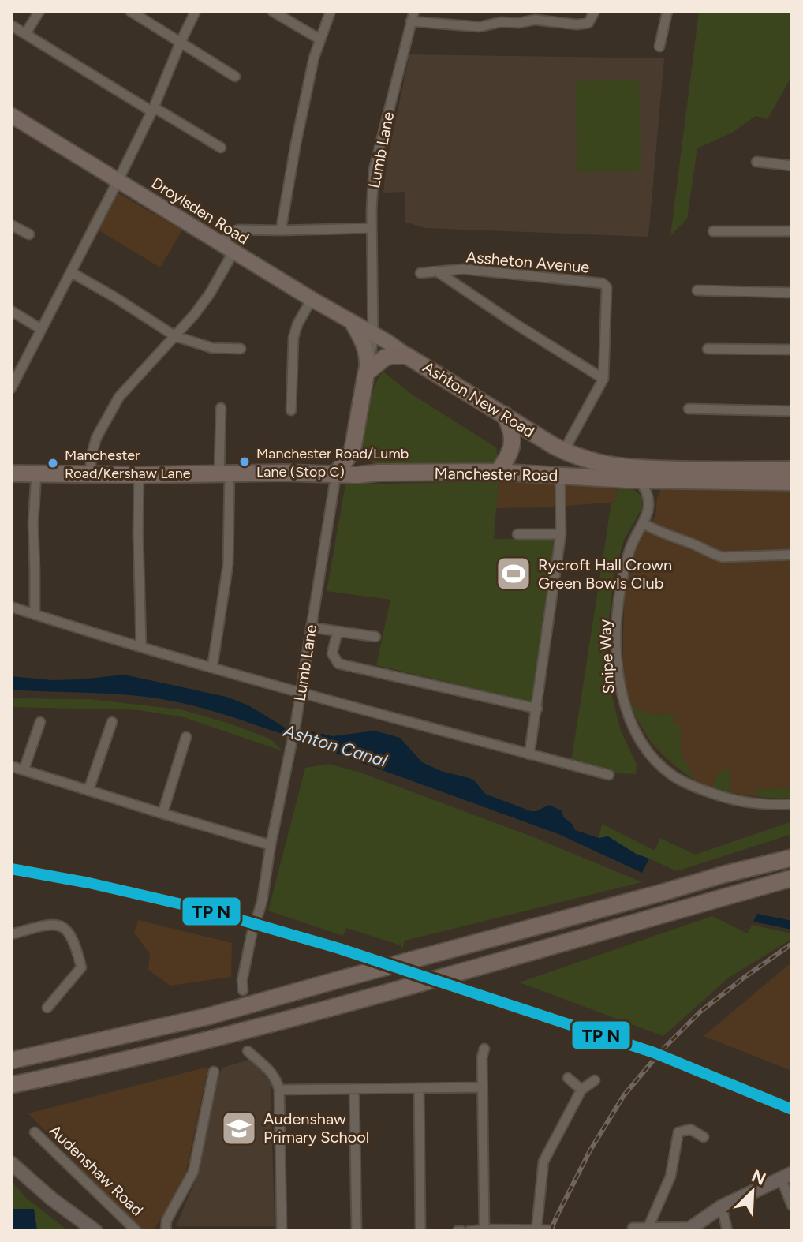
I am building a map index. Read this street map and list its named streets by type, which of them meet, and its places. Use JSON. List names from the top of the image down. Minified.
{"streets":{"highway":["Lumb Lane","Ashton New Road","Manchester Road"],"main road":["Droylsden Road"],"street":["Assheton Avenue","Snipe Way","Audenshaw Road"]},"crossings":[["Lumb Lane","Droylsden Road"],["Lumb Lane","Ashton New Road"],["Lumb Lane","Manchester Road"],["Droylsden Road","Ashton New Road"],["Assheton Avenue","Ashton New Road"],["Ashton New Road","Manchester Road"],["Manchester Road","Snipe Way"]],"water":["Ashton Canal"],"places":{"other":["Manchester Road/Lumb Lane (Stop C)","Manchester Road/Kershaw Lane"],"sports":["Rycroft Hall Crown Green Bowls Club"],"school or university":["Audenshaw Primary School"]},"north":"top right"}
